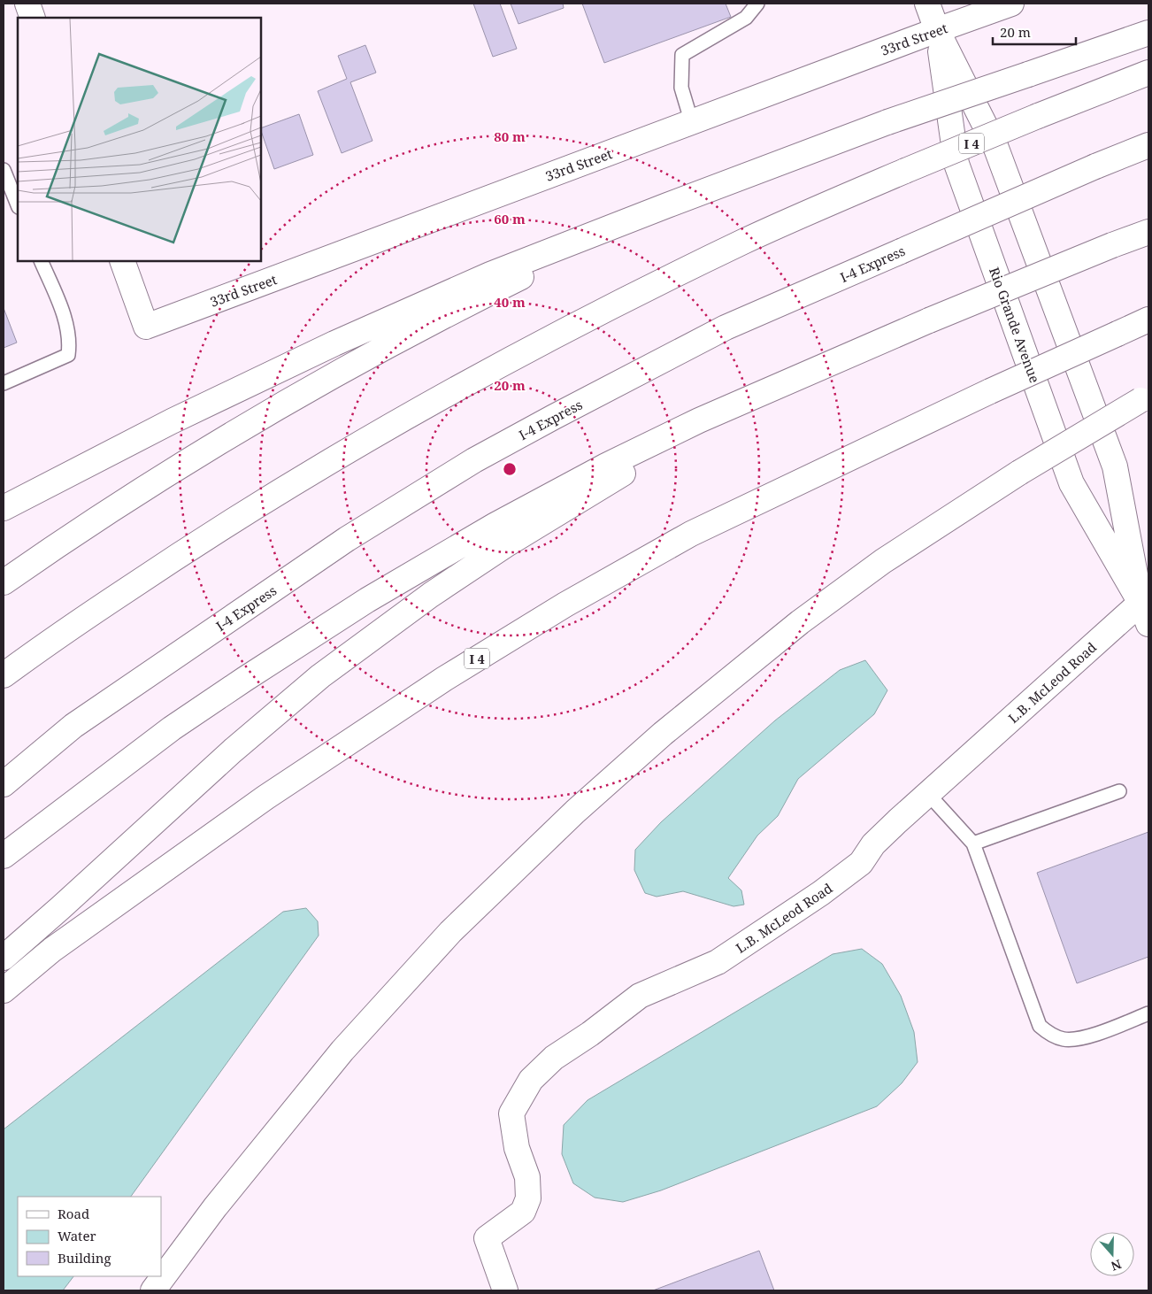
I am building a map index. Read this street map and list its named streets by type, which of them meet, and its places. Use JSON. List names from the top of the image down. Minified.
{"streets":{"main road":["33rd Street","I 4","I-4 Express","Rio Grande Avenue","L.B. McLeod Road"]},"crossings":[["33rd Street","Rio Grande Avenue"],["Rio Grande Avenue","L.B. McLeod Road"]],"legend":["Road","Water","Building"],"scale_bar":"20 m","north":"bottom","rings":["80 m","60 m","40 m","20 m"]}
